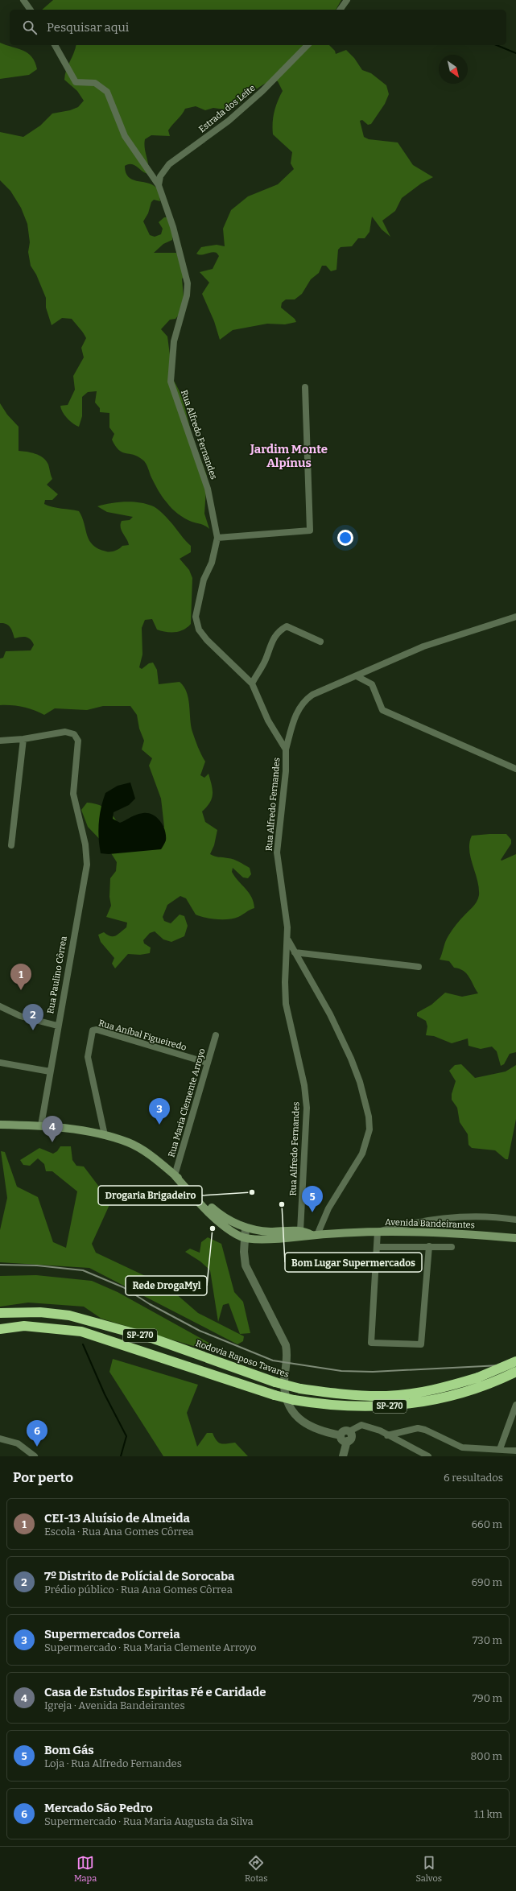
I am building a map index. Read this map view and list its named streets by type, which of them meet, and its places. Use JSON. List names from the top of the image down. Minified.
{"streets":{"highway":["SP-270","Rodovia Raposo Tavares"],"main road":["Avenida Bandeirantes"],"street":["Estrada dos Leite","Rua Alfredo Fernandes","Rua Paulino Côrrea","Rua Aníbal Figueiredo","Rua Maria Clemente Arroyo"]},"crossings":[["Estrada dos Leite","Rua Alfredo Fernandes"],["Rua Alfredo Fernandes","Avenida Bandeirantes"],["Rua Paulino Côrrea","Avenida Bandeirantes"],["Rua Aníbal Figueiredo","Rua Maria Clemente Arroyo"],["Rua Aníbal Figueiredo","Avenida Bandeirantes"],["Rua Maria Clemente Arroyo","Avenida Bandeirantes"]],"districts":["Jardim Monte Alpínus"],"places":["Drogaria Brigadeiro","Bom Lugar Supermercados","Rede DrogaMyl"],"north":"bottom right","page":{"search":"Pesquisar aqui","pins":["1","2","3","4","5","6"],"heading":["Por perto","6 resultados"],"list":[{"mark":"1","name":"CEI-13 Aluísio de Almeida","note":"Escola · Rua Ana Gomes Côrrea","value":"660 m"},{"mark":"2","name":"7º Distrito de Polícial de Sorocaba","note":"Prédio público · Rua Ana Gomes Côrrea","value":"690 m"},{"mark":"3","name":"Supermercados Correia","note":"Supermercado · Rua Maria Clemente Arroyo","value":"730 m"},{"mark":"4","name":"Casa de Estudos Espiritas Fé e Caridade","note":"Igreja · Avenida Bandeirantes","value":"790 m"},{"mark":"5","name":"Bom Gás","note":"Loja · Rua Alfredo Fernandes","value":"800 m"},{"mark":"6","name":"Mercado São Pedro","note":"Supermercado · Rua Maria Augusta da Silva","value":"1.1 km"}],"nav":["Mapa","Rotas","Salvos"]}}
